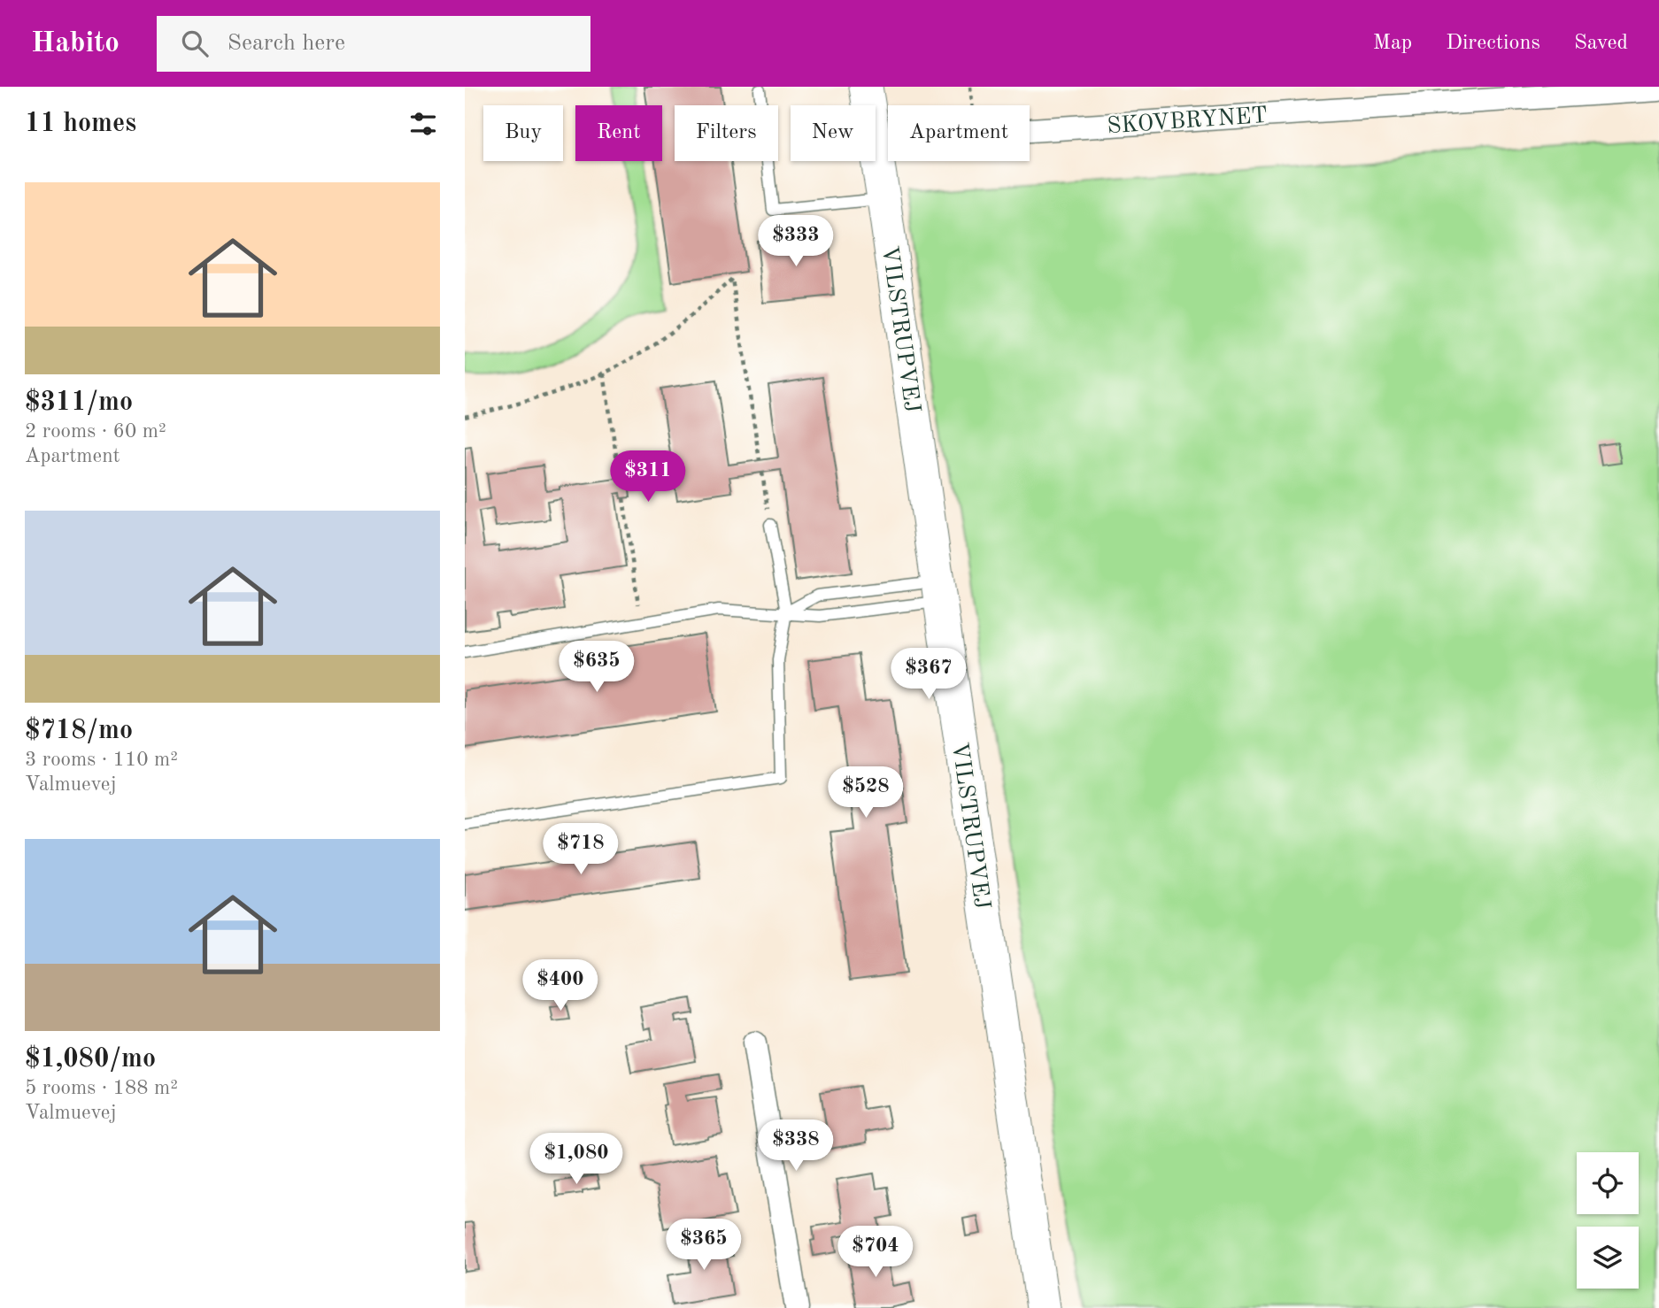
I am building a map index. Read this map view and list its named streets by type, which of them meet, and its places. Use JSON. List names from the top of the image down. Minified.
{"streets":{"street":["SKOVBRYNET","VILSTRUPVEJ"]},"page":{"header":"Habito","search":"Search here","nav":["Map","Directions","Saved"],"heading":"11 homes","chip":["Buy","Rent","Filters","New","Apartment"],"list":[{"name":"$311/mo","note":"2 rooms · 60 m² · Apartment"},{"name":"$718/mo","note":"3 rooms · 110 m² · Valmuevej"},{"name":"$1,080/mo","note":"5 rooms · 188 m² · Valmuevej"}],"price":["$333","$311","$635","$367","$528","$718","$400","$338","$1,080","$365","$704"]}}
